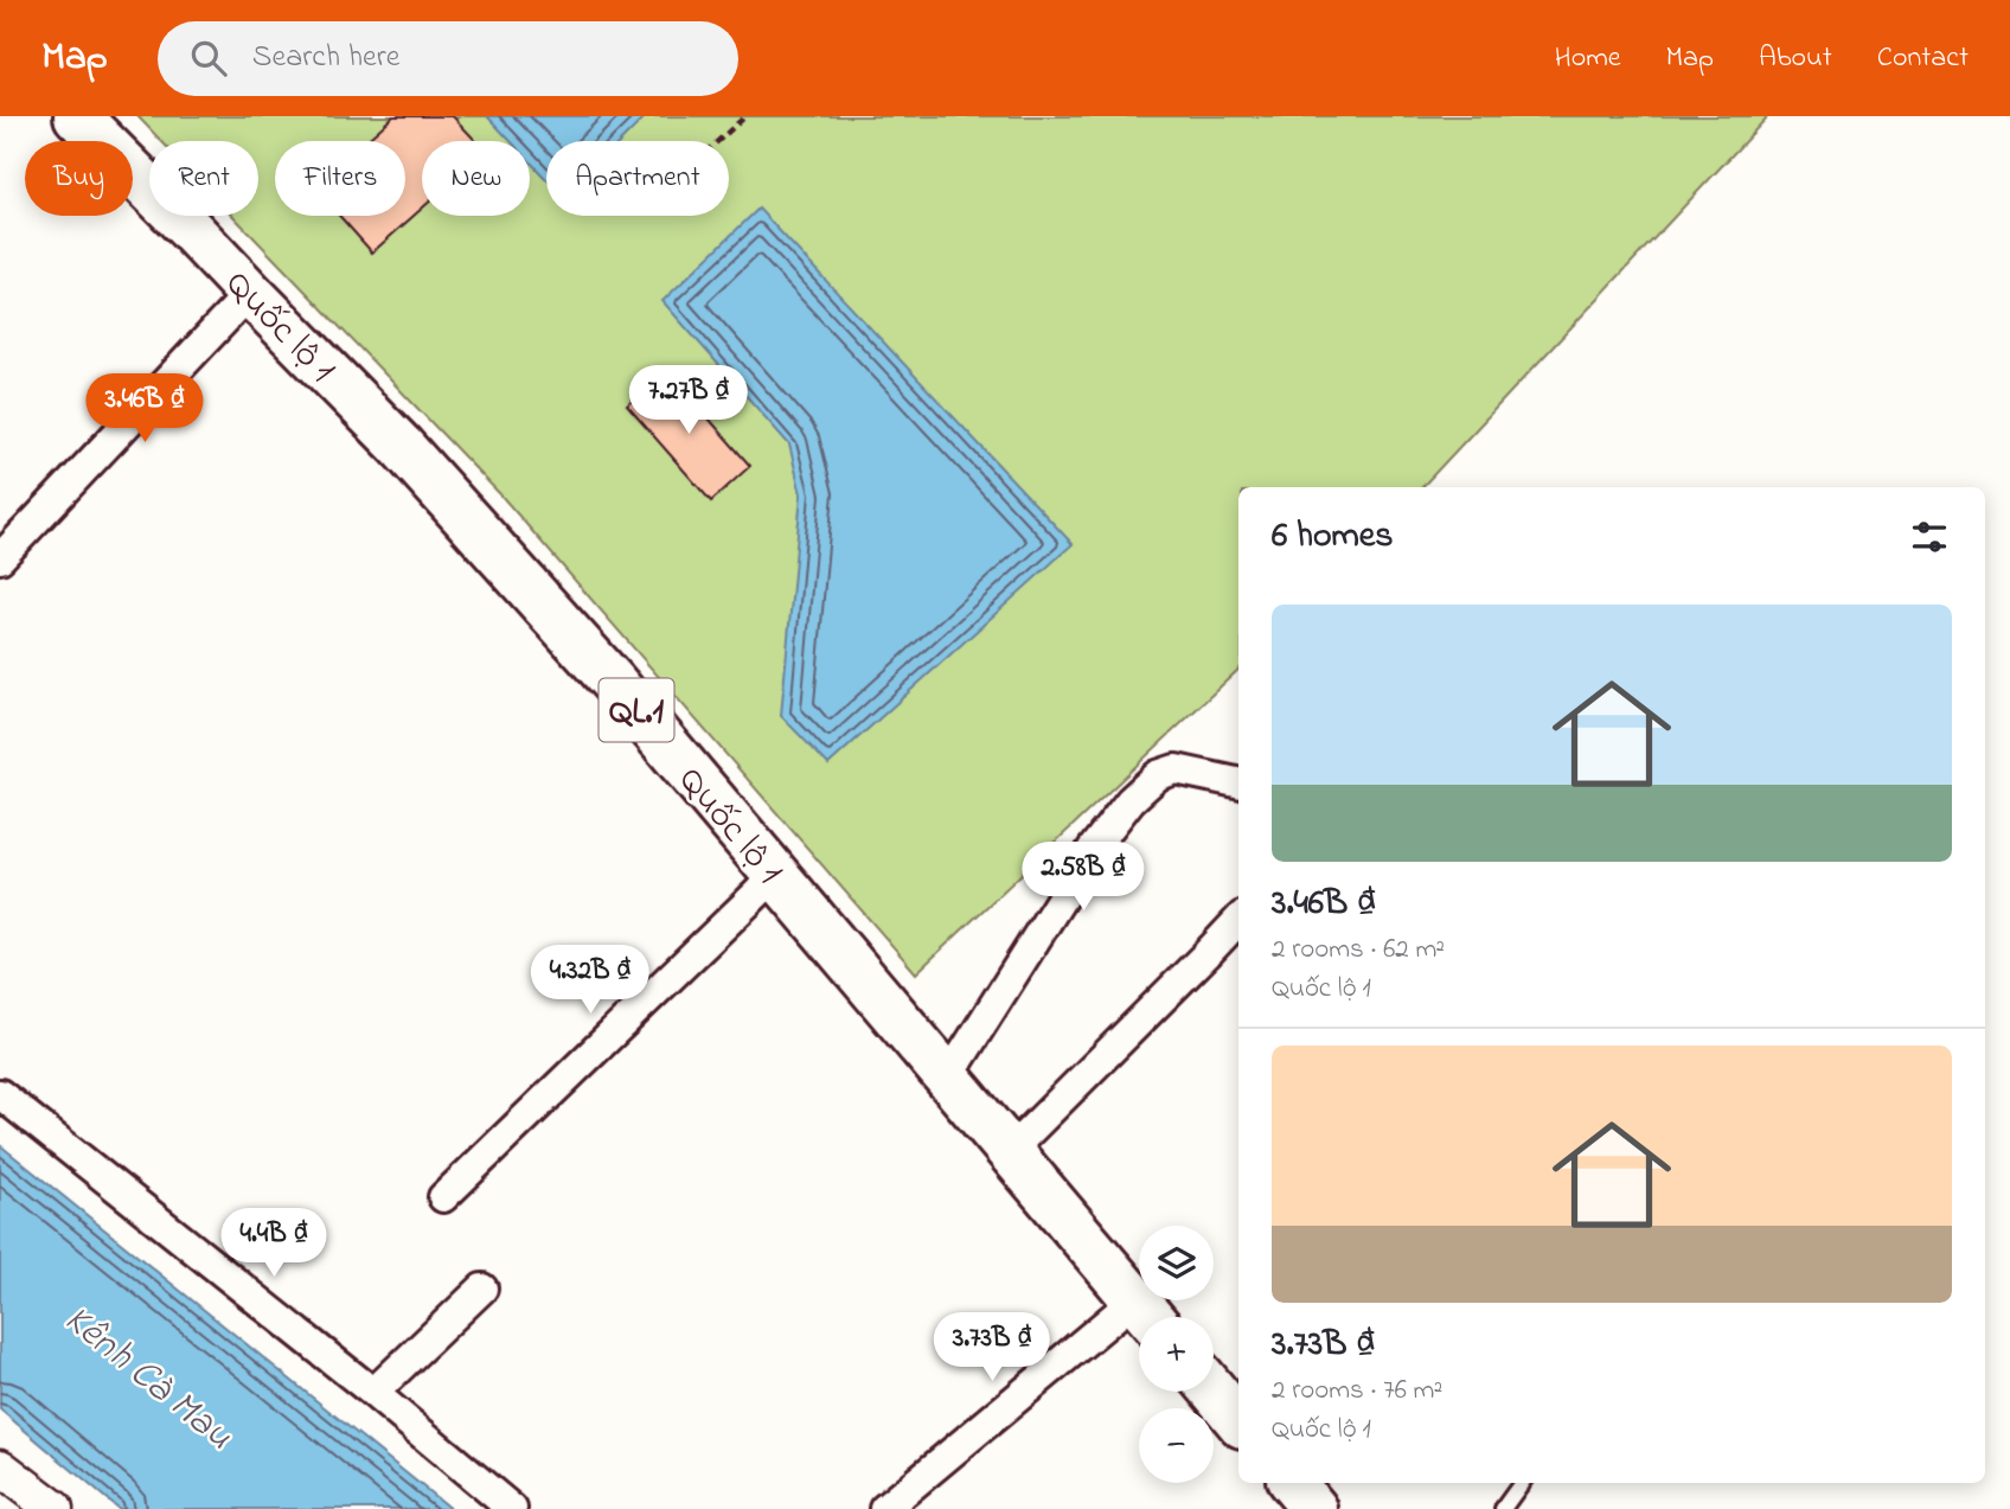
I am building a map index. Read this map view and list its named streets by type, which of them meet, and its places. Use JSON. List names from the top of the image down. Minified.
{"streets":{"highway":["Quốc lộ 1","QL.1"]},"water":["Kênh Cà Mau"],"page":{"header":"Map","search":"Search here","nav":["Home","Map","About","Contact"],"chip":["Buy","Rent","Filters","New","Apartment"],"price":["7.27B ₫","3.46B ₫","2.58B ₫","4.32B ₫","4.4B ₫","3.73B ₫"],"heading":"6 homes","list":[{"name":"3.46B ₫","note":"2 rooms · 62 m² · Quốc lộ 1"},{"name":"3.73B ₫","note":"2 rooms · 76 m² · Quốc lộ 1"}],"map_buttons":["+","−"]}}
